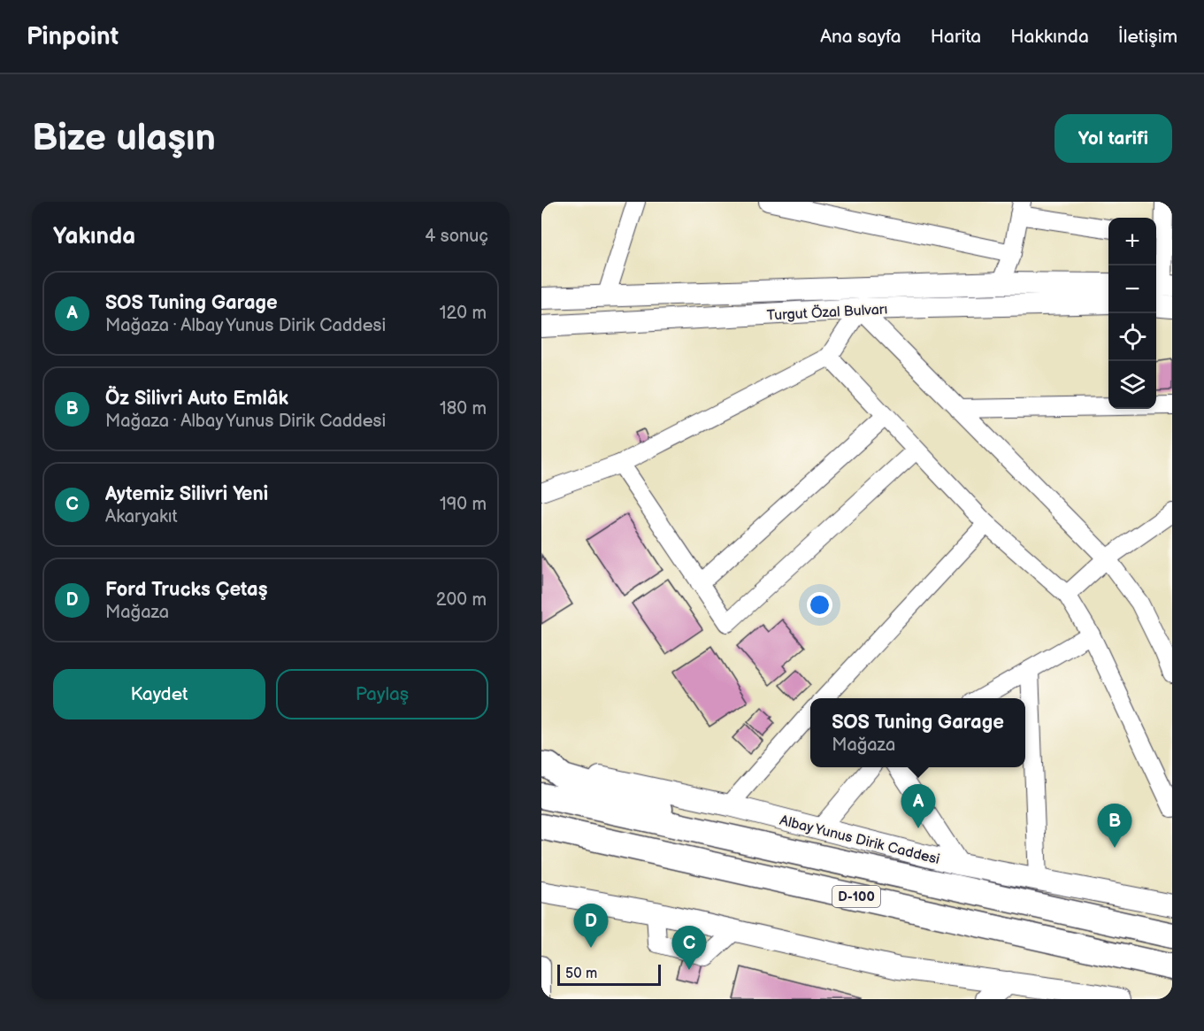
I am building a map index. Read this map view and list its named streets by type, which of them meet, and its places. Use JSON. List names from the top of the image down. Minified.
{"streets":{"highway":["D-100"],"main road":["Turgut Özal Bulvarı","Albay Yunus Dirik Caddesi"]},"scale_bar":"50 m","page":{"header":"Pinpoint","nav":["Ana sayfa","Harita","Hakkında","İletişim"],"buttons":["Yol tarifi",["Kaydet","Paylaş"]],"title":"Bize ulaşın","heading":["Yakında","4 sonuç"],"map_buttons":["+","−"],"list":[{"mark":"A","name":"SOS Tuning Garage","note":"Mağaza · Albay Yunus Dirik Caddesi","value":"120 m"},{"mark":"B","name":"Öz Silivri Auto Emlâk","note":"Mağaza · Albay Yunus Dirik Caddesi","value":"180 m"},{"mark":"C","name":"Aytemiz Silivri Yeni","note":"Akaryakıt","value":"190 m"},{"mark":"D","name":"Ford Trucks Çetaş","note":"Mağaza","value":"200 m"}],"popup":["SOS Tuning Garage","Mağaza"],"pins":["A","B","D","C"],"scale":"50 m"}}
